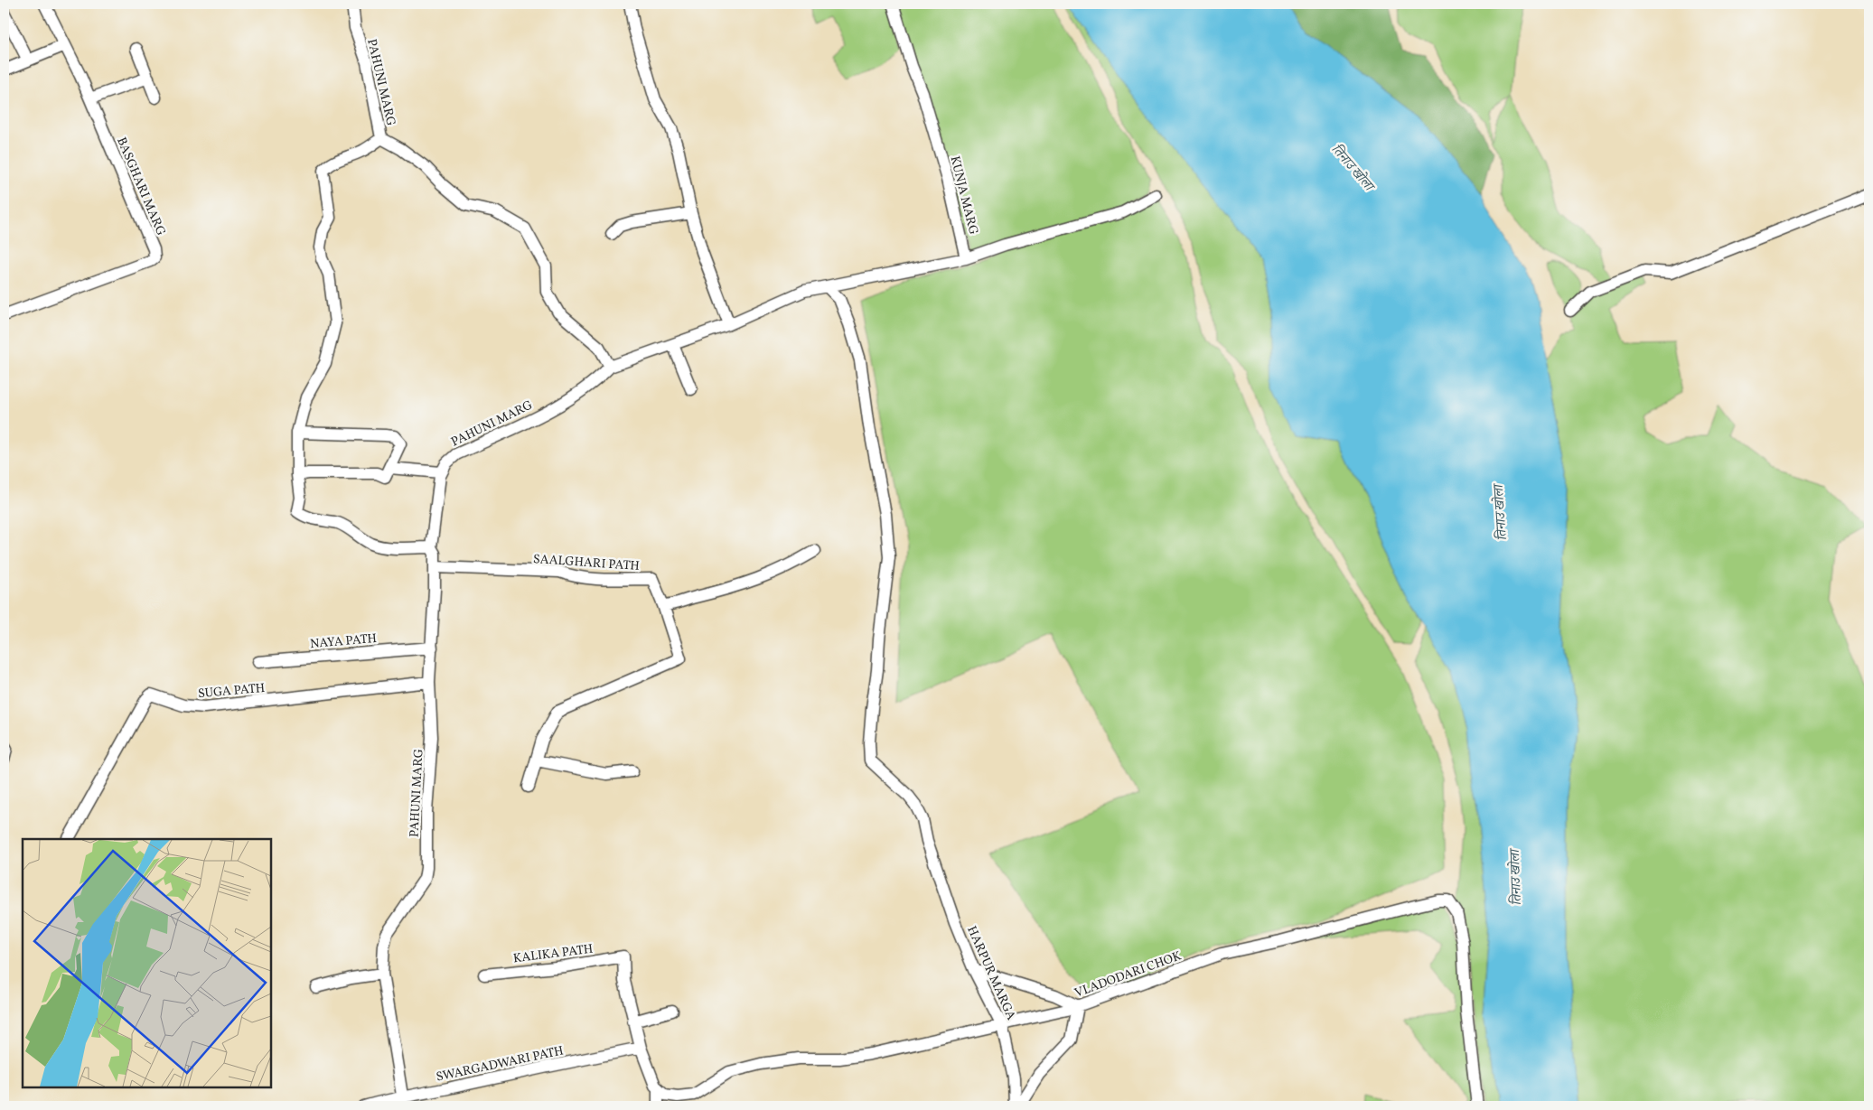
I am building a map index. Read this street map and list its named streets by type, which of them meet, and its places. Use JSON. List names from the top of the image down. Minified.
{"streets":{"street":["PAHUNI MARG","BASGHARI MARG","KUNJA MARG","SAALGHARI PATH","NAYA PATH","SUGA PATH","KALIKA PATH","HARPUR MARGA","VLADODARI CHOK","SWARGADWARI PATH"]},"crossings":[["PAHUNI MARG","SAALGHARI PATH"],["PAHUNI MARG","NAYA PATH"],["PAHUNI MARG","SUGA PATH"],["PAHUNI MARG","SWARGADWARI PATH"],["HARPUR MARGA","VLADODARI CHOK"]],"water":["तिनाउ खोला"]}
